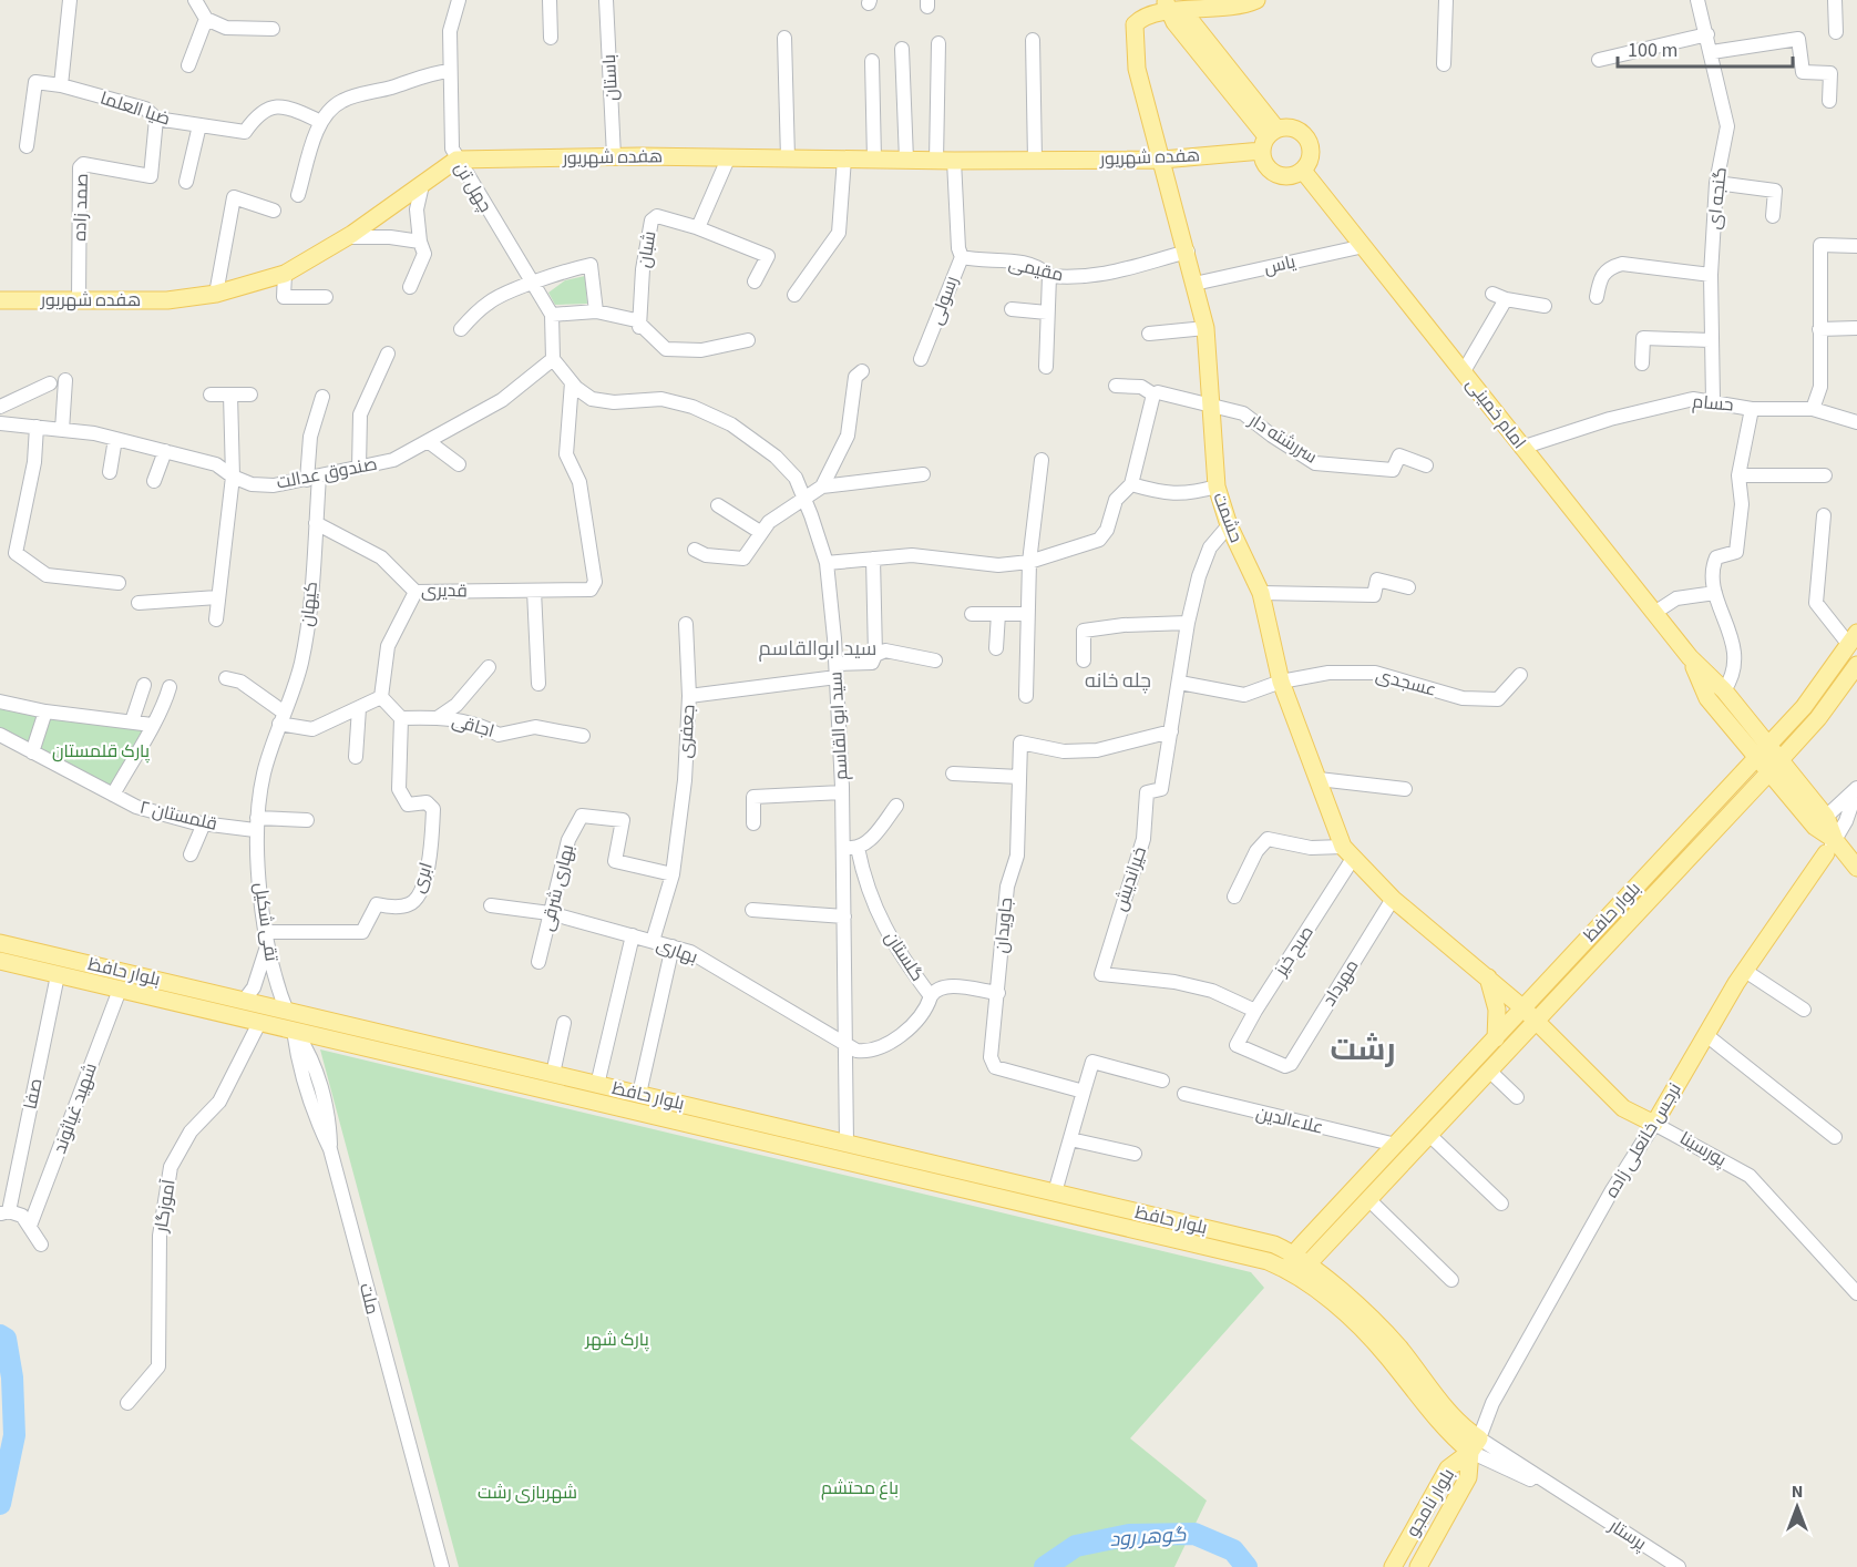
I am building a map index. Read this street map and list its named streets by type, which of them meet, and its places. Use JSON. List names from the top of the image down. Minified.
{"streets":{"main road":["هفده شهریور","امام خمینی","حشمت","بلوار حافظ","نرجس خانعلی زاده","پورسینا","بلوار نامجو"],"street":["باستان","ضیا العلما","چهل تن","گنجه ای","صمد زاده","شبان","یاس","مقیمی","رسولی","حسام","سررشته دار","صندوق عدالت","قدیری","کیهان","عسجدی","اجاقی","سید ابو القاسم","جعفری","قلمستان ۲","ابری","خیراندیش","بهاری شرقی","تقی شکیل","جاویدان","بهاری","صبح خیز","گلستان","مهرداد","صفا","شهید غیاثوند","علاءالدین","آموزگار","ملت","پرستار"]},"crossings":[["باستان","هفده شهریور"],["ضیا العلما","صمد زاده"],["هفده شهریور","چهل تن"],["هفده شهریور","صمد زاده"],["هفده شهریور","رسولی"],["هفده شهریور","امام خمینی"],["هفده شهریور","حشمت"],["گنجه ای","حسام"],["یاس","امام خمینی"],["یاس","حشمت"],["مقیمی","رسولی"],["مقیمی","حشمت"],["حسام","امام خمینی"],["امام خمینی","بلوار حافظ"],["امام خمینی","نرجس خانعلی زاده"],["سررشته دار","حشمت"],["صندوق عدالت","کیهان"],["صندوق عدالت","سید ابو القاسم"],["حشمت","عسجدی"],["حشمت","خیراندیش"],["حشمت","بلوار حافظ"],["حشمت","صبح خیز"],["حشمت","مهرداد"],["حشمت","پورسینا"],["قدیری","کیهان"],["قدیری","سید ابو القاسم"],["کیهان","قلمستان ۲"],["کیهان","تقی شکیل"],["عسجدی","خیراندیش"],["اجاقی","ابری"],["سید ابو القاسم","جعفری"],["سید ابو القاسم","بلوار حافظ"],["سید ابو القاسم","بهاری"],["سید ابو القاسم","گلستان"],["جعفری","بهاری شرقی"],["جعفری","بهاری"],["قلمستان ۲","تقی شکیل"],["ابری","تقی شکیل"],["خیراندیش","جاویدان"],["خیراندیش","صبح خیز"],["بهاری شرقی","بهاری"],["بلوار حافظ","تقی شکیل"],["بلوار حافظ","صفا"],["بلوار حافظ","شهید غیاثوند"],["بلوار حافظ","علاءالدین"],["بلوار حافظ","نرجس خانعلی زاده"],["بلوار حافظ","پورسینا"],["بلوار حافظ","آموزگار"],["بلوار حافظ","ملت"],["بلوار حافظ","بلوار نامجو"],["بلوار حافظ","پرستار"],["جاویدان","گلستان"],["صبح خیز","مهرداد"],["نرجس خانعلی زاده","پورسینا"],["نرجس خانعلی زاده","بلوار نامجو"],["نرجس خانعلی زاده","پرستار"],["بلوار نامجو","پرستار"]],"districts":["سید ابوالقاسم","چله خانه","رشت"],"water":["گوهر رود"],"parks":["پارک قلمستان","پارک شهر","باغ محتشم","شهربازی رشت"],"scale_bar":"100 m","north":"top"}
